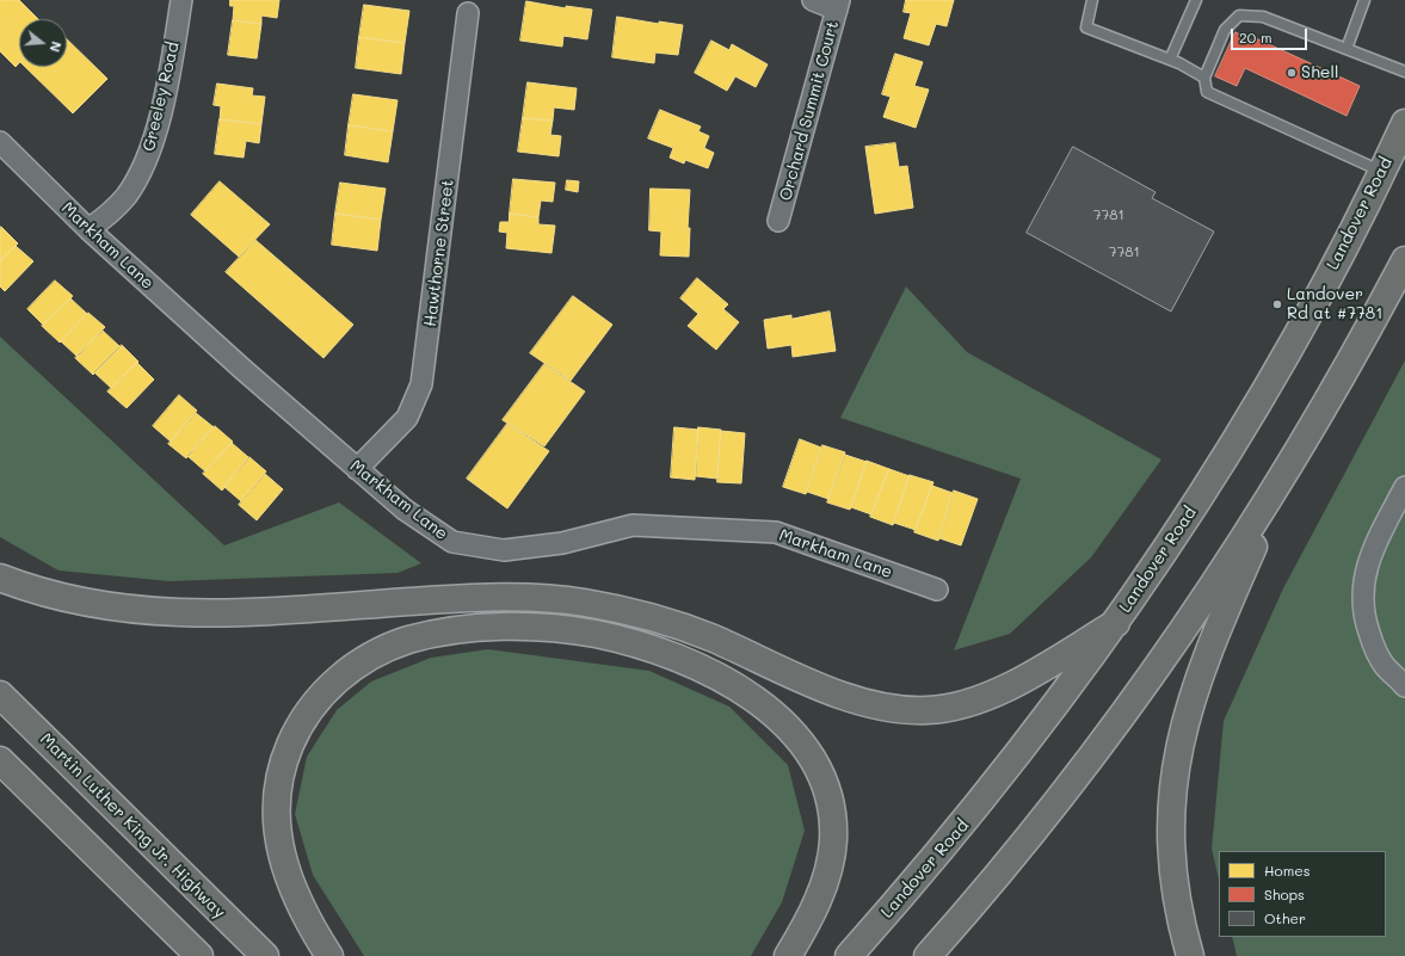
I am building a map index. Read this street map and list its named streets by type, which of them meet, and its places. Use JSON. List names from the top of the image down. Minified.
{"streets":{"main road":["Landover Road","Martin Luther King Jr. Highway"],"street":["Greeley Road","Orchard Summit Court","Markham Lane","Hawthorne Street"]},"crossings":[["Greeley Road","Markham Lane"],["Markham Lane","Hawthorne Street"]],"places":["Shell","Landover Rd at #7781"],"house_numbers":["7781","7781"],"legend":["Homes","Shops","Other"],"scale_bar":"20 m","north":"right"}
